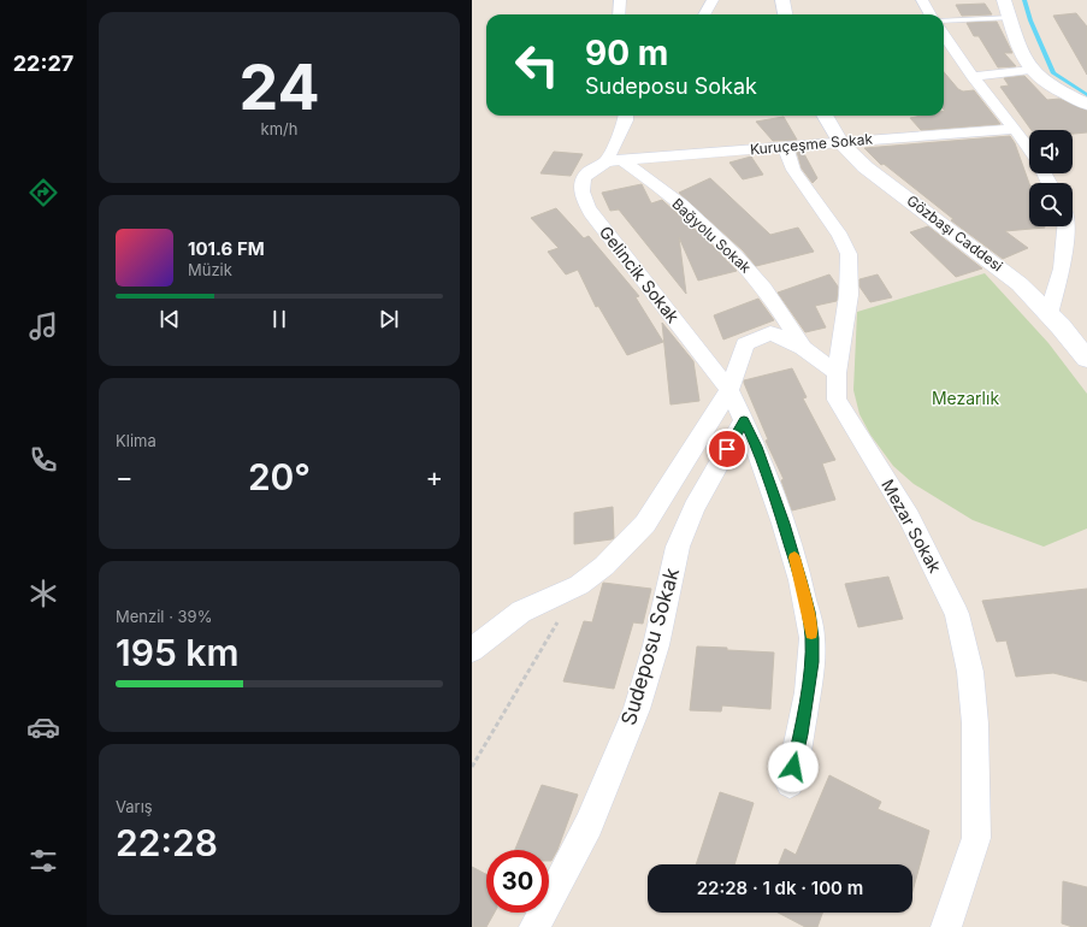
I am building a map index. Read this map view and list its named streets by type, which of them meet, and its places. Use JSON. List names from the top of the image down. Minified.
{"streets":{"street":["Kuruçeşme Sokak","Gözbaşı Caddesi","Bağyolu Sokak","Gelincik Sokak","Mezar Sokak","Sudeposu Sokak"]},"crossings":[["Kuruçeşme Sokak","Gözbaşı Caddesi"],["Kuruçeşme Sokak","Bağyolu Sokak"],["Kuruçeşme Sokak","Gelincik Sokak"],["Kuruçeşme Sokak","Mezar Sokak"],["Bağyolu Sokak","Gelincik Sokak"],["Gelincik Sokak","Sudeposu Sokak"]],"parks":["Mezarlık"],"page":{"tabs":"22:27","tile":[["24","km/h"],"Klima",["Menzil · 39%","195 km"],["Varış","22:28"]],"turn":["90 m","Sudeposu Sokak"],"song":["101.6 FM","Müzik"],"heat":["−","20°","+"],"limit":"30","trip":"22:28 · 1 dk · 100 m"}}
